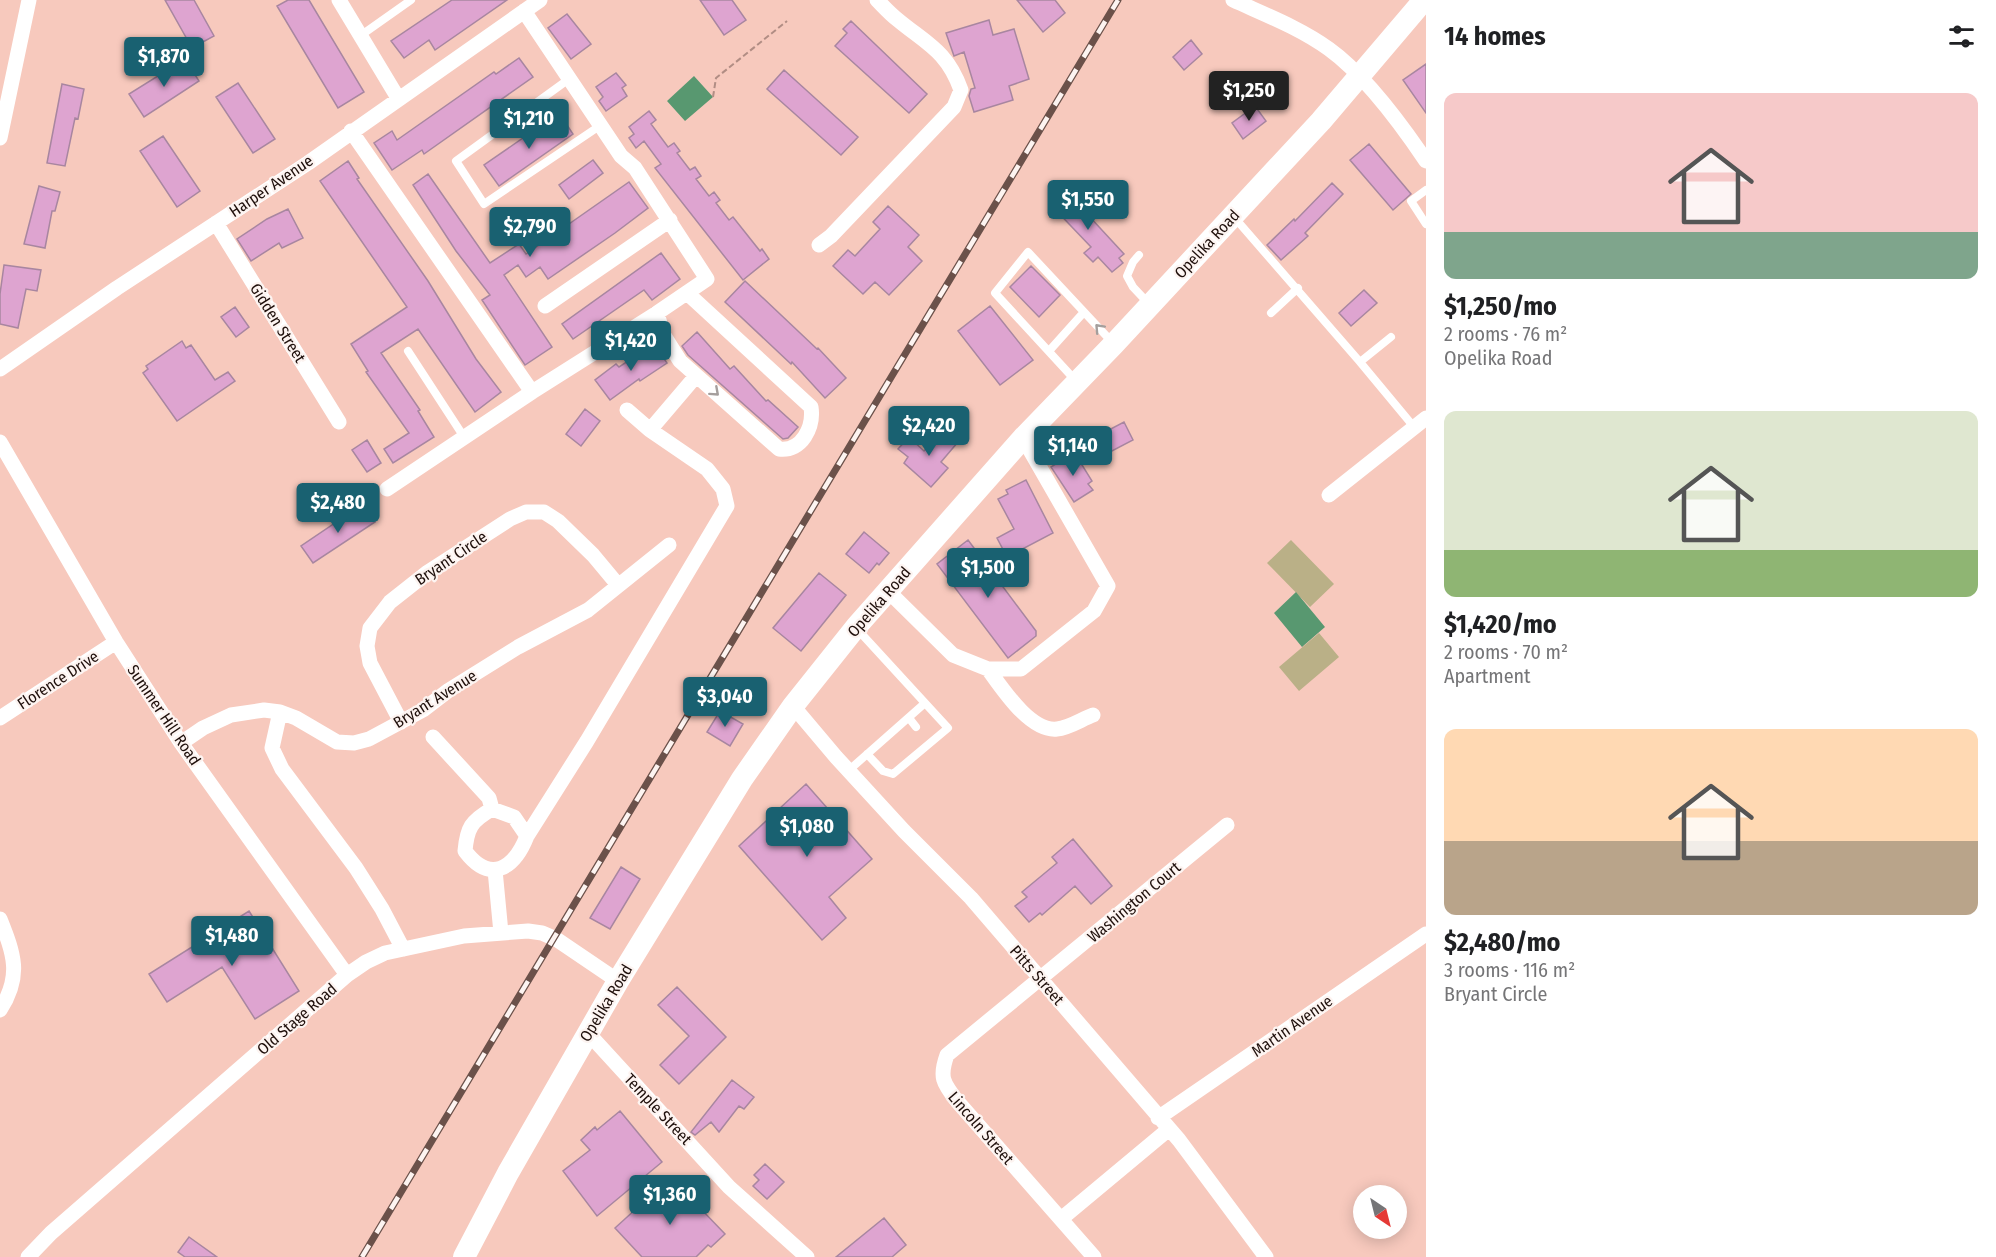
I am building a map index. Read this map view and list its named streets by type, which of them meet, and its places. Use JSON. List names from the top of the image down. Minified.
{"streets":{"main road":["Opelika Road"],"street":["Harper Avenue","Gidden Street","Bryant Circle","Florence Drive","Bryant Avenue","Summer Hill Road","Washington Court","Pitts Street","Old Stage Road","Martin Avenue","Temple Street","Lincoln Street"]},"crossings":[["Harper Avenue","Gidden Street"],["Opelika Road","Pitts Street"],["Opelika Road","Old Stage Road"],["Opelika Road","Temple Street"],["Bryant Circle","Bryant Avenue"],["Florence Drive","Summer Hill Road"],["Bryant Avenue","Summer Hill Road"],["Summer Hill Road","Old Stage Road"],["Washington Court","Pitts Street"],["Washington Court","Lincoln Street"],["Pitts Street","Martin Avenue"],["Pitts Street","Lincoln Street"],["Martin Avenue","Lincoln Street"]],"north":"bottom right","page":{"heading":"14 homes","price":["$1,870","$1,250","$1,210","$1,550","$2,790","$1,420","$2,420","$1,140","$2,480","$1,500","$3,040","$1,080","$1,480","$1,360"],"list":[{"name":"$1,250/mo","note":"2 rooms · 76 m² · Opelika Road"},{"name":"$1,420/mo","note":"2 rooms · 70 m² · Apartment"},{"name":"$2,480/mo","note":"3 rooms · 116 m² · Bryant Circle"}]}}
